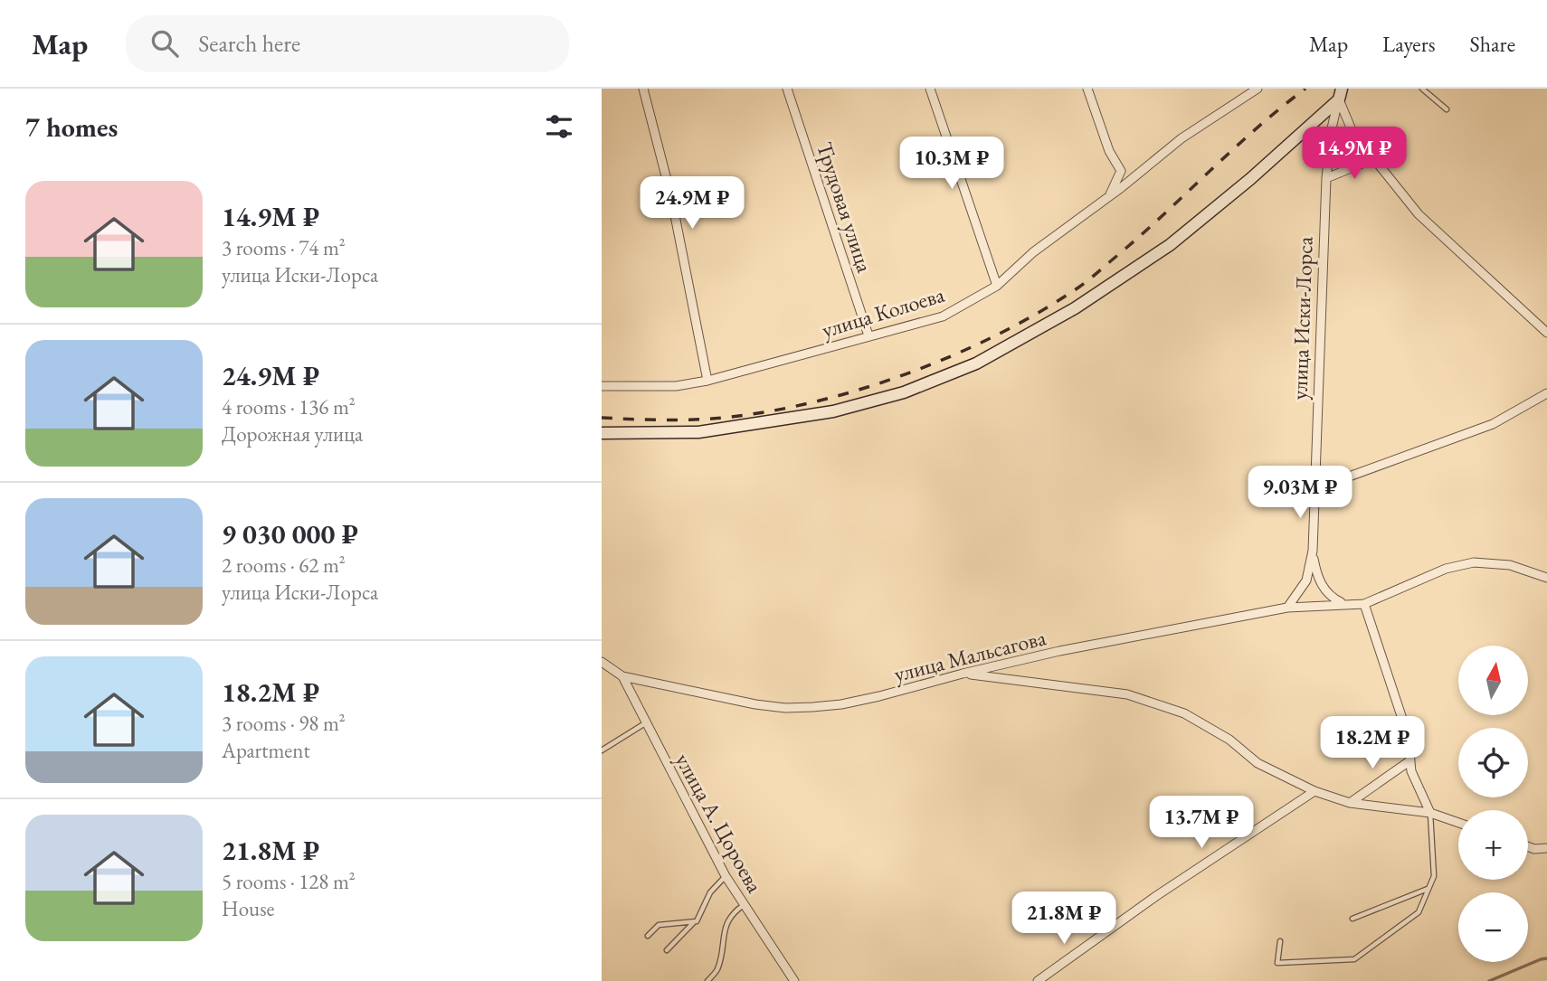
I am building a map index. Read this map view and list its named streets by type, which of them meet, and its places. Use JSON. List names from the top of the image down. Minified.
{"streets":{"street":["Трудовая улица","улица Колоева","улица Иски-Лорса","улица Мальсагова","улица А. Цороева"]},"crossings":[["Трудовая улица","улица Колоева"],["улица Мальсагова","улица А. Цороева"]],"north":"top","page":{"header":"Map","search":"Search here","nav":["Map","Layers","Share"],"heading":"7 homes","price":["14.9M ₽","10.3M ₽","24.9M ₽","9.03M ₽","18.2M ₽","13.7M ₽","21.8M ₽"],"list":[{"name":"14.9M ₽","note":"3 rooms · 74 m² · улица Иски-Лорса"},{"name":"24.9M ₽","note":"4 rooms · 136 m² · Дорожная улица"},{"name":"9 030 000 ₽","note":"2 rooms · 62 m² · улица Иски-Лорса"},{"name":"18.2M ₽","note":"3 rooms · 98 m² · Apartment"},{"name":"21.8M ₽","note":"5 rooms · 128 m² · House"}],"map_buttons":["+","−"]}}
